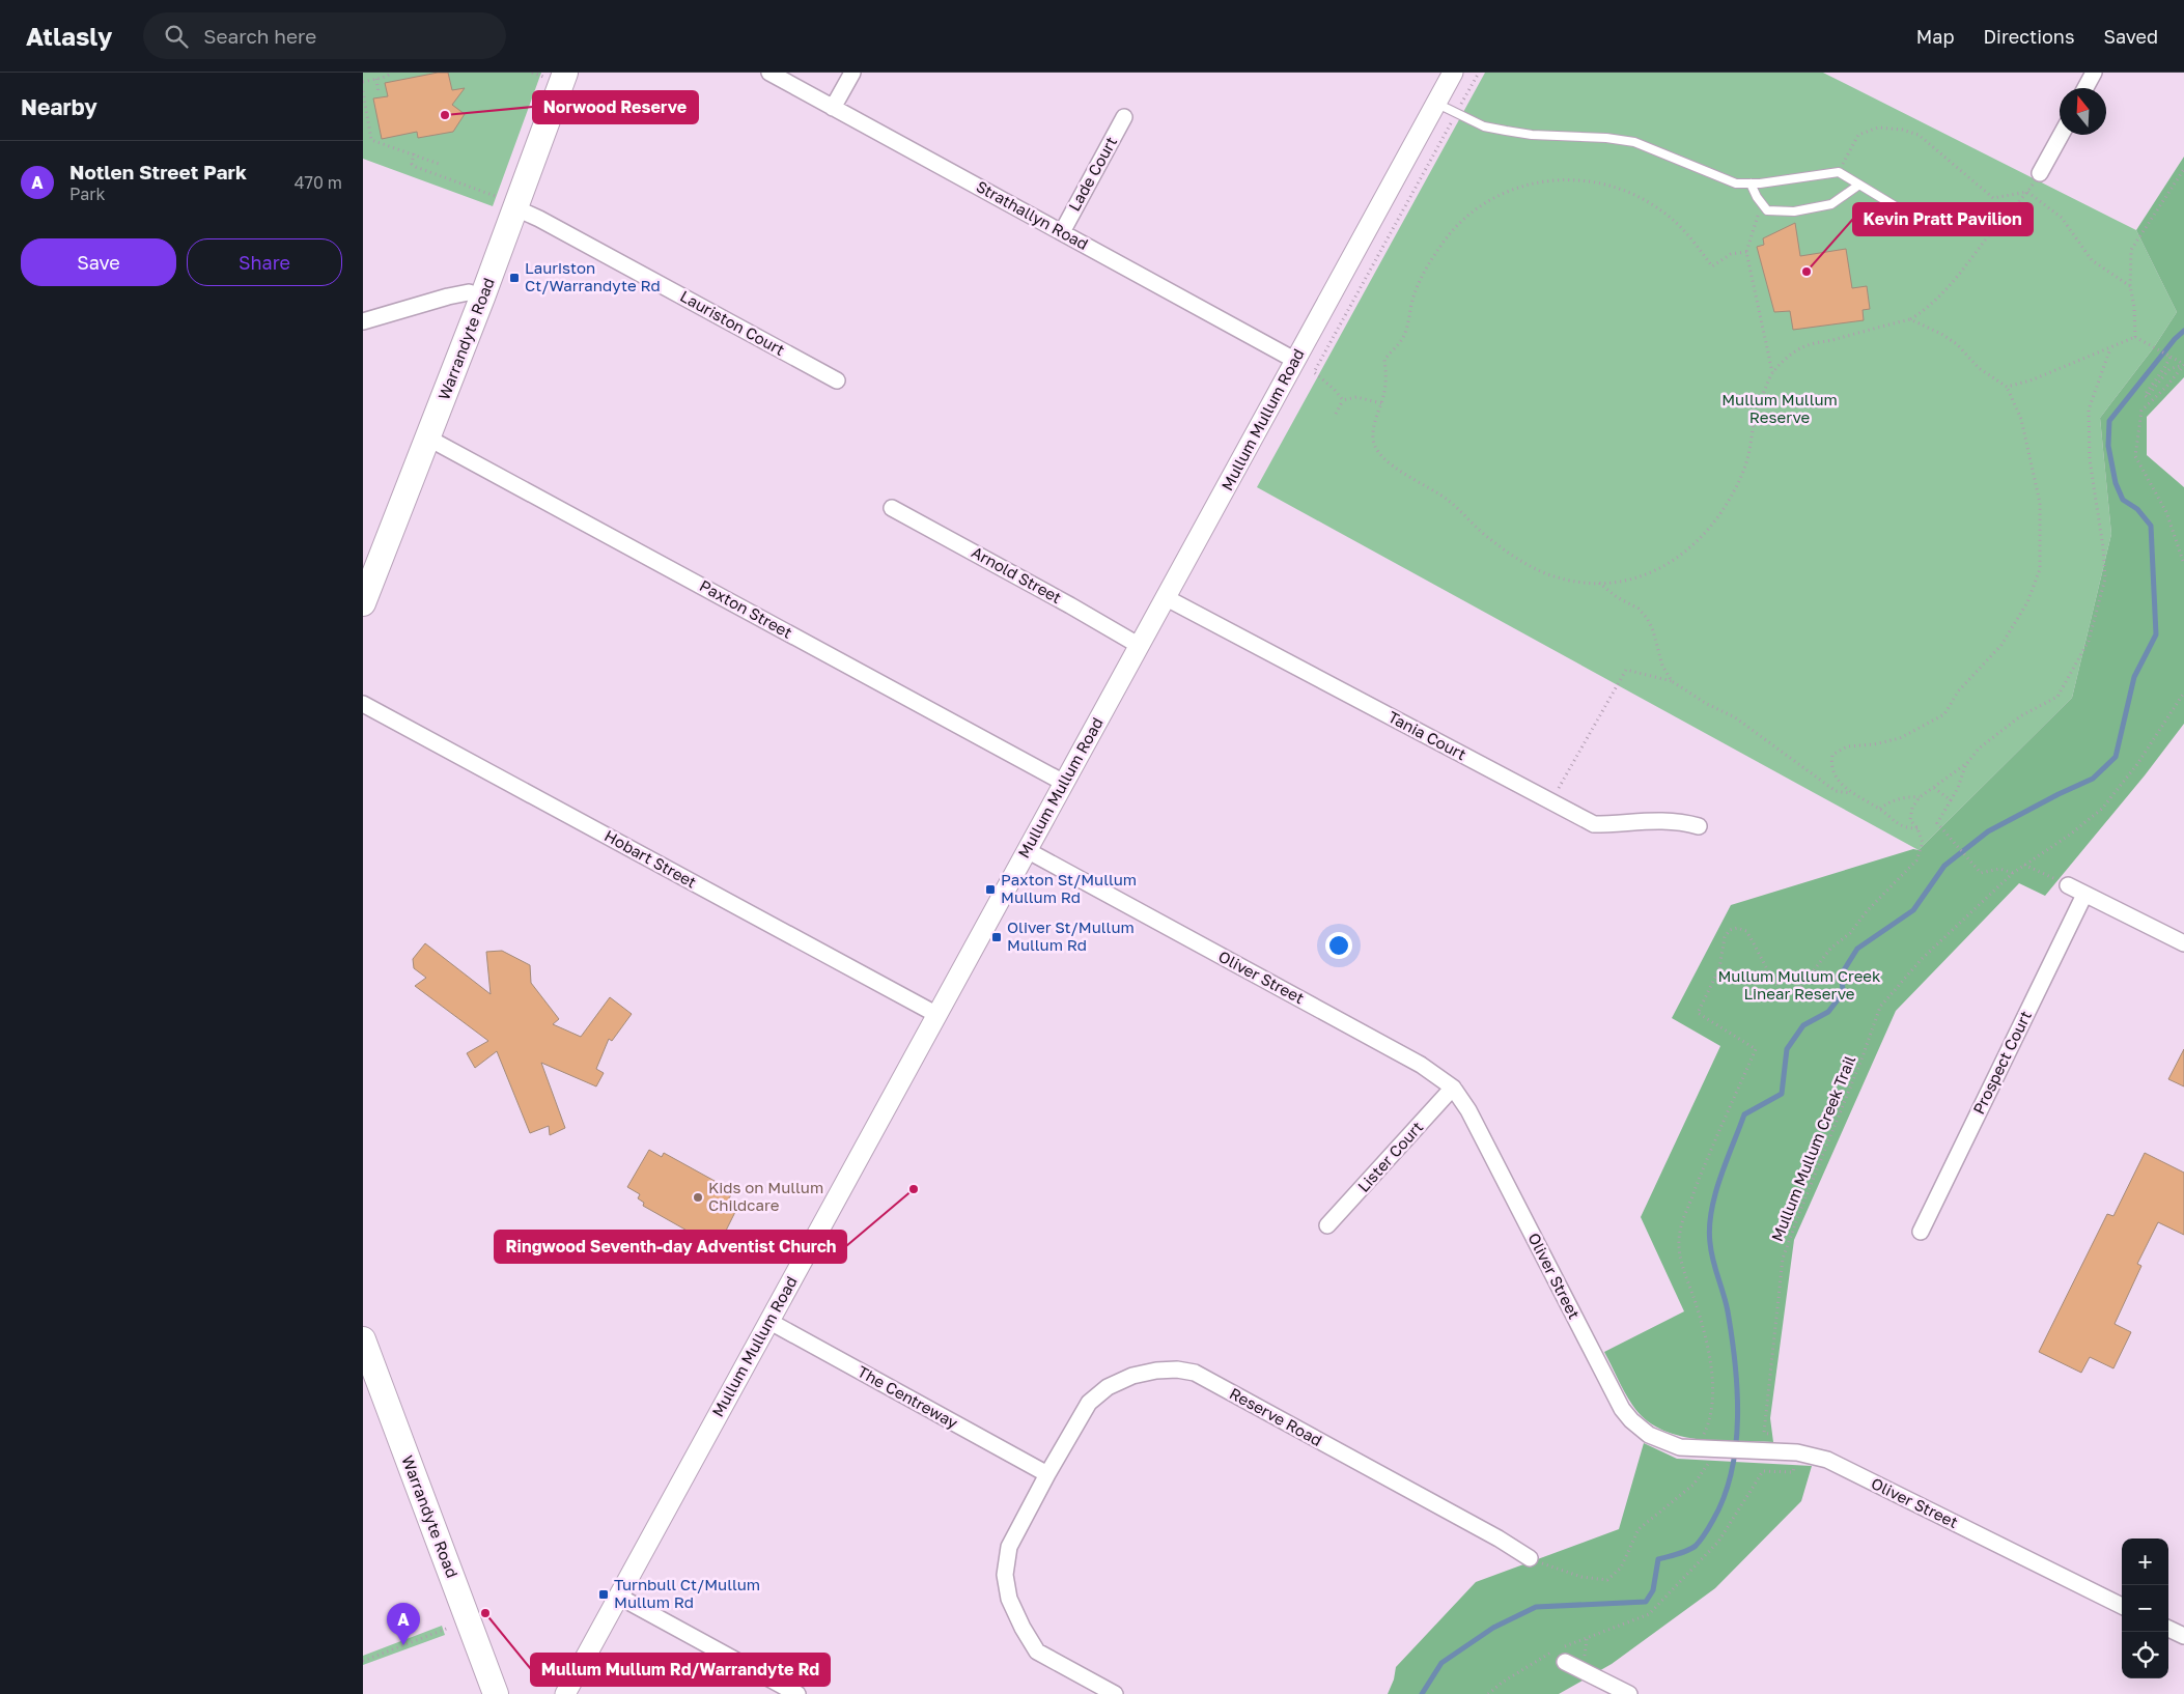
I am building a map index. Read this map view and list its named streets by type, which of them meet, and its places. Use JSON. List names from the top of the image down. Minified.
{"streets":{"main road":["Warrandyte Road"],"street":["Lade Court","Strathallyn Road","Lauriston Court","Mullum Mullum Road","Arnold Street","Paxton Street","Tania Court","Hobart Street","Oliver Street","Prospect Court","Lister Court","The Centreway","Reserve Road"],"path":["Mullum Mullum Creek Trail"]},"crossings":[["Lade Court","Strathallyn Road"],["Strathallyn Road","Mullum Mullum Road"],["Lauriston Court","Warrandyte Road"],["Warrandyte Road","Paxton Street"],["Mullum Mullum Road","Arnold Street"],["Mullum Mullum Road","Paxton Street"],["Mullum Mullum Road","Tania Court"],["Mullum Mullum Road","Hobart Street"],["Mullum Mullum Road","Oliver Street"],["Mullum Mullum Road","The Centreway"],["Oliver Street","Lister Court"],["The Centreway","Reserve Road"]],"parks":["Mullum Mullum Reserve","Mullum Mullum Creek Linear Reserve"],"places":{"other":["Norwood Reserve","Kevin Pratt Pavilion","Ringwood Seventh-day Adventist Church","Kids on Mullum Childcare","Mullum Mullum Rd/Warrandyte Rd"],"transit":["Lauriston Ct/Warrandyte Rd","Paxton St/Mullum Mullum Rd","Oliver St/Mullum Mullum Rd","Turnbull Ct/Mullum Mullum Rd"]},"north":"top","page":{"header":"Atlasly","search":"Search here","nav":["Map","Directions","Saved"],"heading":"Nearby","list":[{"mark":"A","name":"Notlen Street Park","note":"Park","value":"470 m"}],"buttons":["Save","Share"],"map_buttons":["+","−"],"pins":"A"}}
